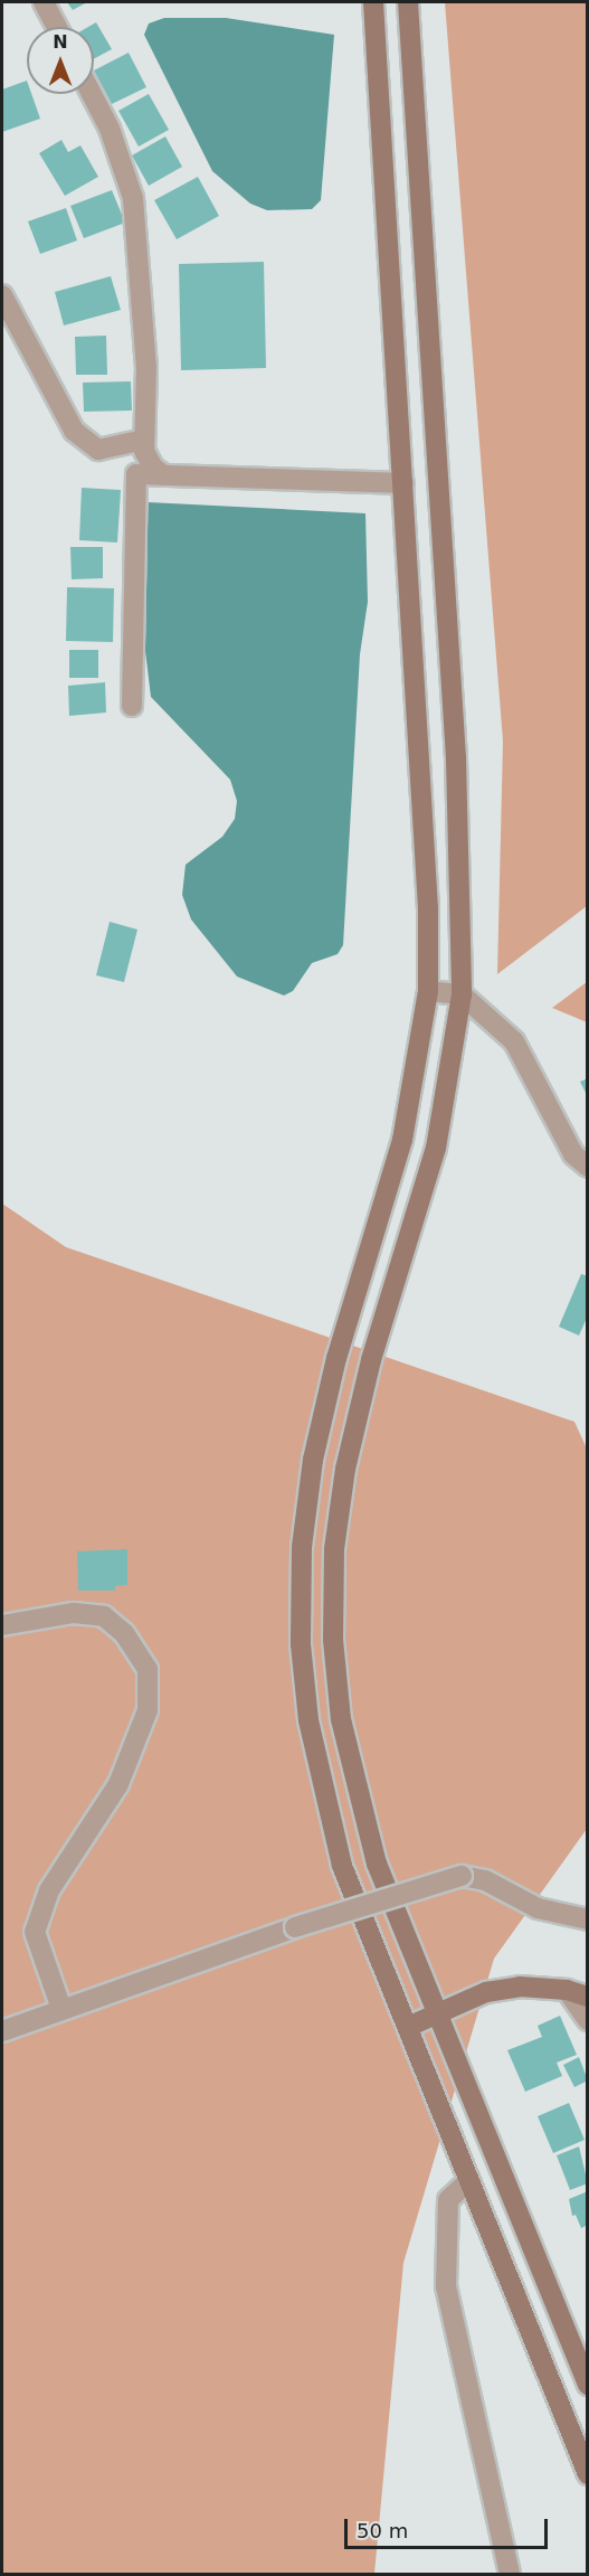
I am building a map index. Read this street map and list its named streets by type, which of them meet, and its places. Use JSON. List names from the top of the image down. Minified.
{"scale_bar":"50 m","north":"top"}
